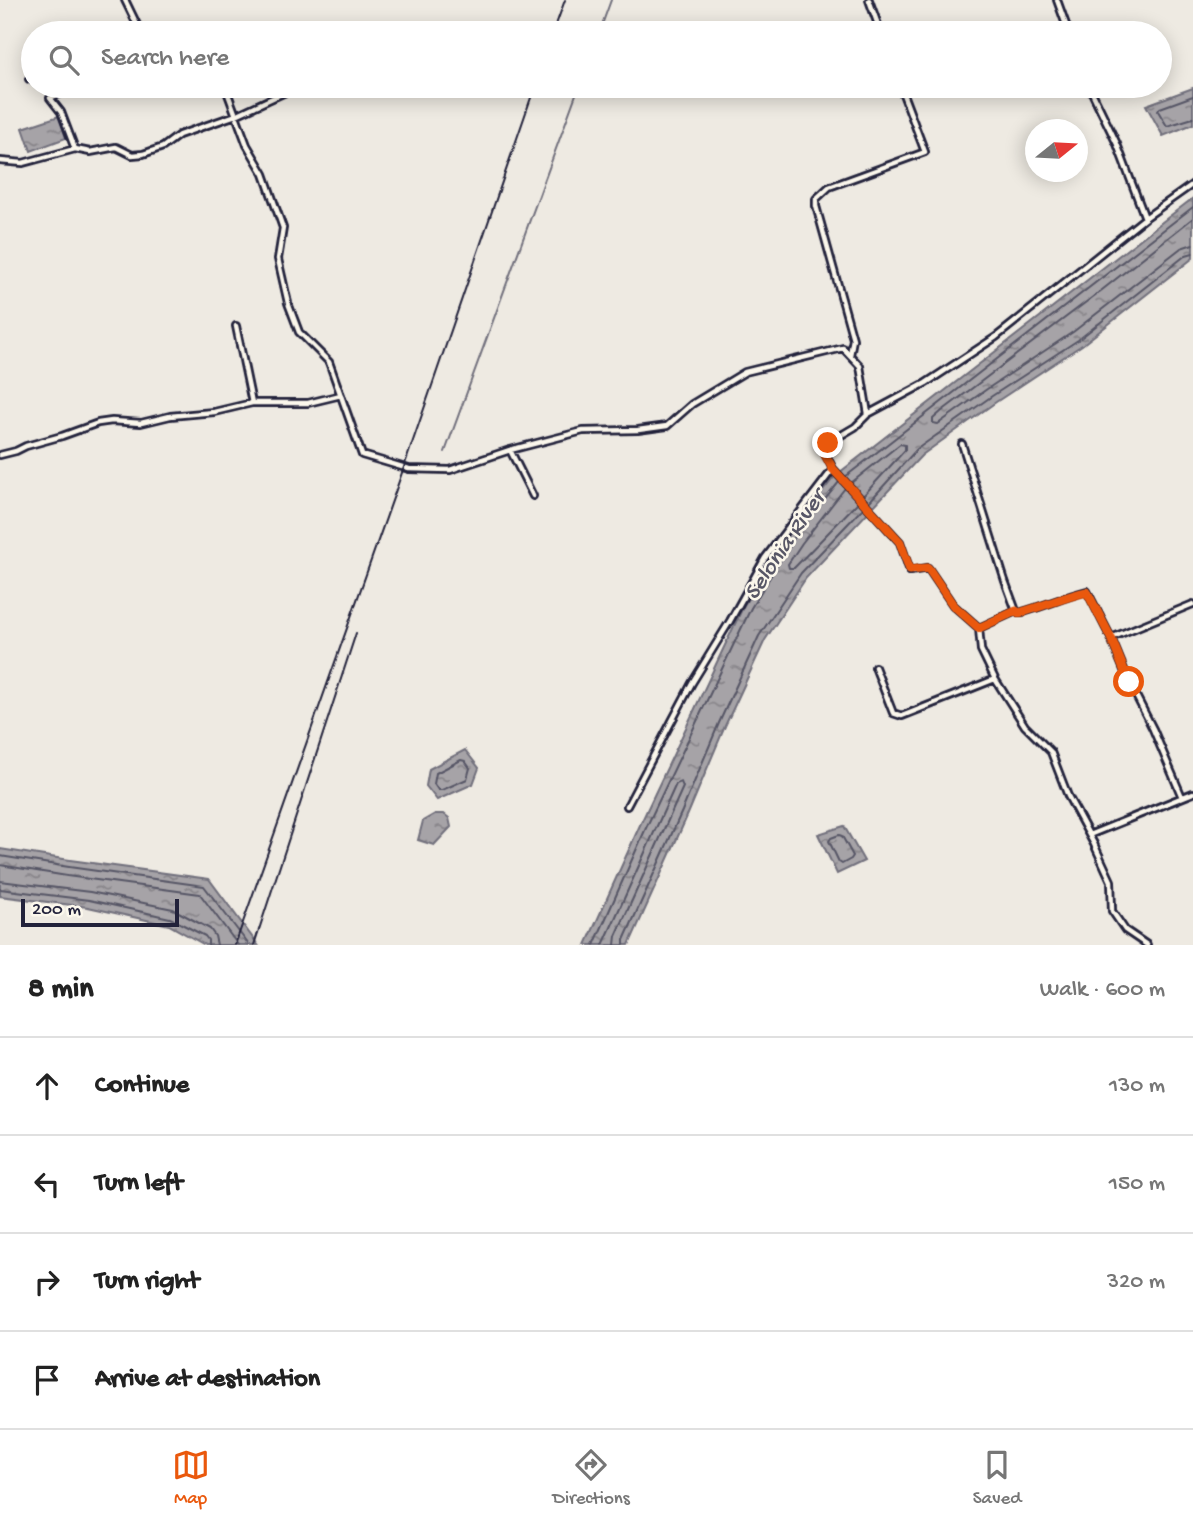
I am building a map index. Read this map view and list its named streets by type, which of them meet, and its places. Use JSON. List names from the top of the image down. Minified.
{"water":["Selonia River"],"scale_bar":"200 m","north":"right","page":{"search":"Search here","scale":"200 m","heading":["8 min","Walk · 600 m"],"list":[["Continue","130 m"],["Turn left","150 m"],["Turn right","320 m"],"Arrive at destination"],"nav":["Map","Directions","Saved"]}}
